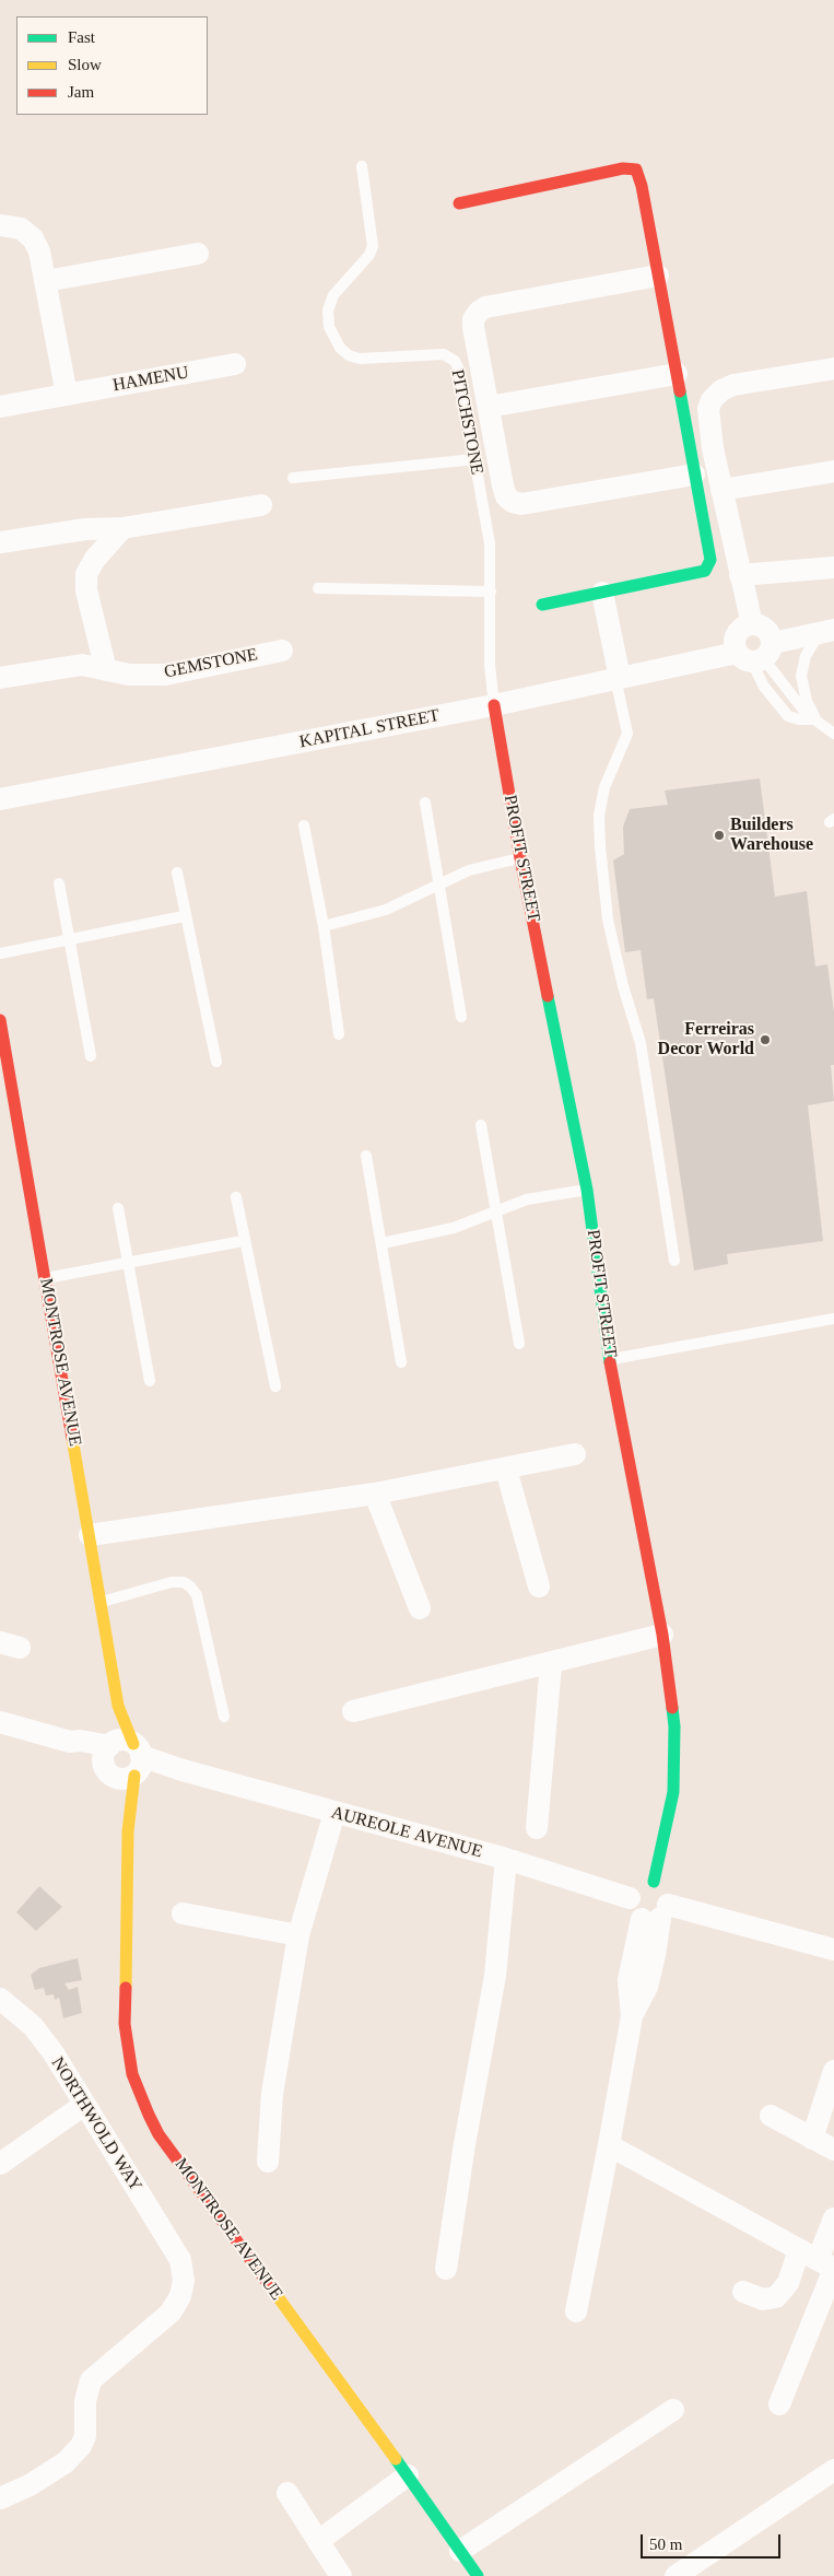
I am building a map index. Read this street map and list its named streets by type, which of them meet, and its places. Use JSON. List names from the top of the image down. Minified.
{"streets":{"street":["HAMENU","GEMSTONE","KAPITAL STREET","PROFIT STREET","MONTROSE AVENUE","AUREOLE AVENUE","NORTHWOLD WAY"],"lane":["PITCHSTONE"]},"crossings":[["PITCHSTONE","KAPITAL STREET"],["PITCHSTONE","PROFIT STREET"],["KAPITAL STREET","PROFIT STREET"],["PROFIT STREET","AUREOLE AVENUE"],["MONTROSE AVENUE","AUREOLE AVENUE"]],"places":["Builders Warehouse","Ferreiras Decor World"],"legend":["Fast","Slow","Jam"],"scale_bar":"50 m"}
